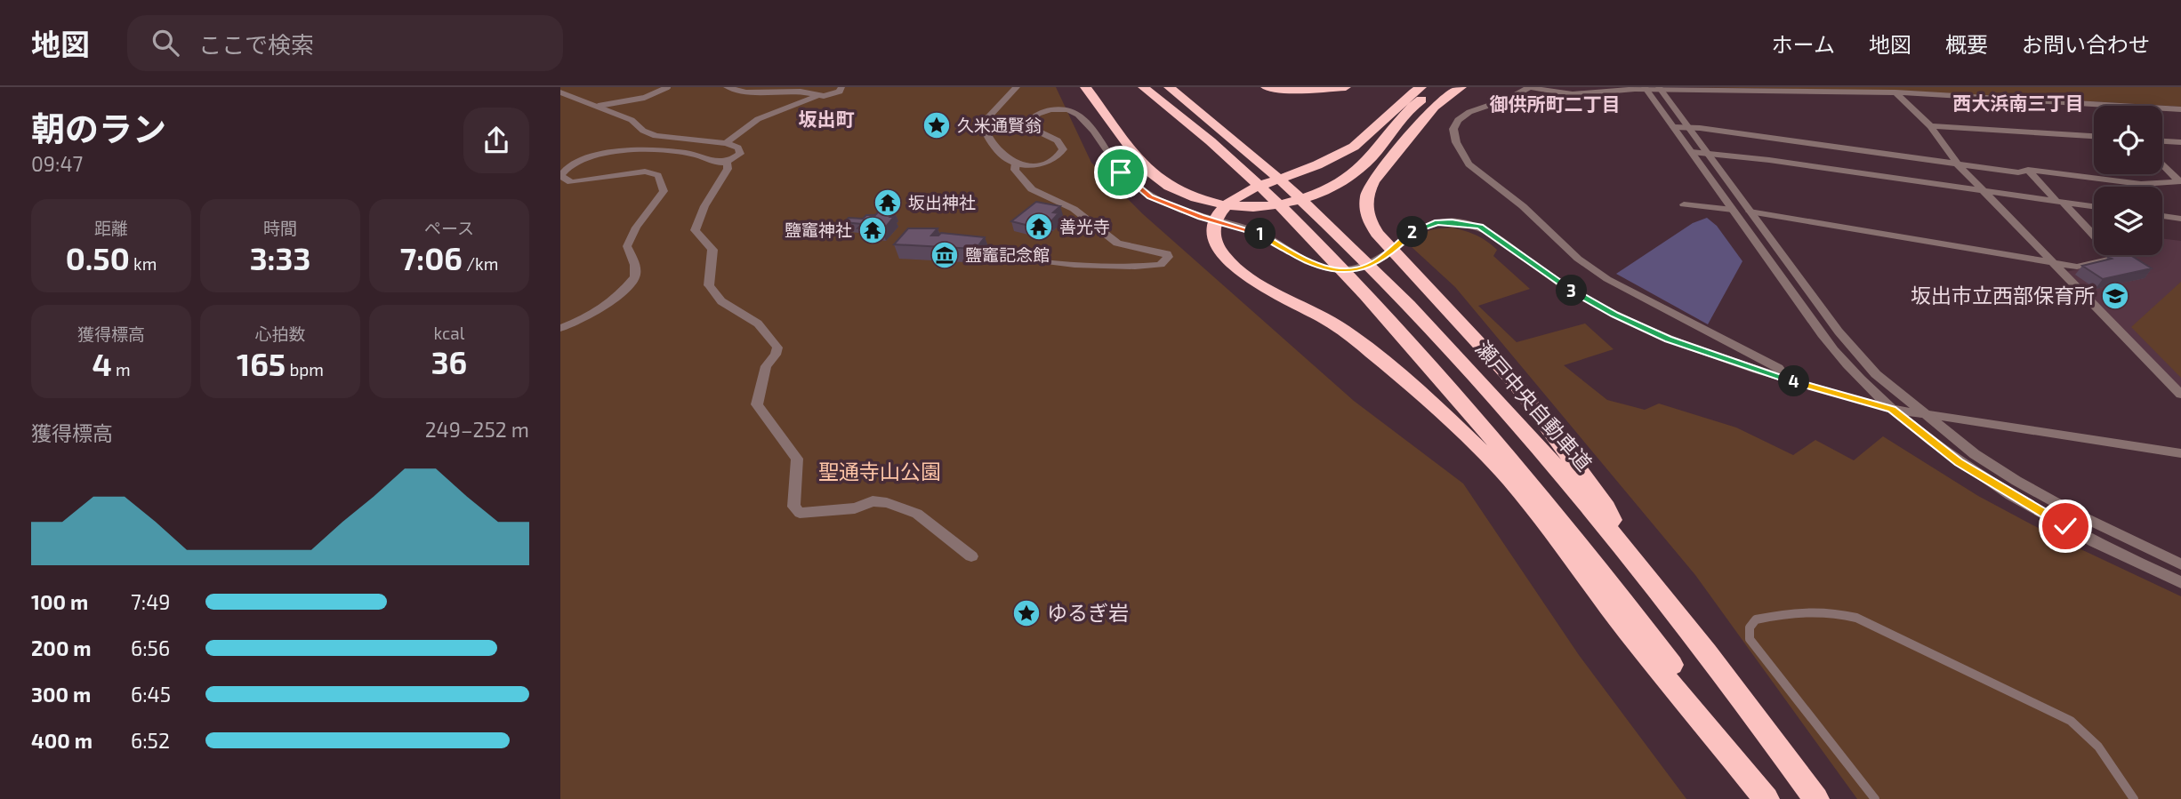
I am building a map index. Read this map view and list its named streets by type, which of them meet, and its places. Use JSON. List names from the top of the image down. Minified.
{"streets":{"highway":["瀬戸中央自動車道"]},"districts":["西大浜南三丁目","御供所町二丁目","坂出町"],"parks":["聖通寺山公園"],"places":{"place":["久米通賢翁","ゆるぎ岩"],"temple":["坂出神社","善光寺","鹽竈神社"],"museum":["鹽竈記念館"],"school or university":["坂出市立西部保育所"]},"page":{"header":"地図","search":"ここで検索","nav":["ホーム","地図","概要","お問い合わせ"],"heading":["朝のラン","09:47"],"stats":[["距離","0.50 km"],["時間","3:33"],["ペース","7:06 /km"],["獲得標高","4 m"],["心拍数","165 bpm"],["kcal","36"]],"pins":["2","1","3","4"],"chart":["獲得標高","249–252 m"],"list":[{"name":"100 m","note":"7:49"},{"name":"200 m","note":"6:56"},{"name":"300 m","note":"6:45"},{"name":"400 m","note":"6:52"}]}}
